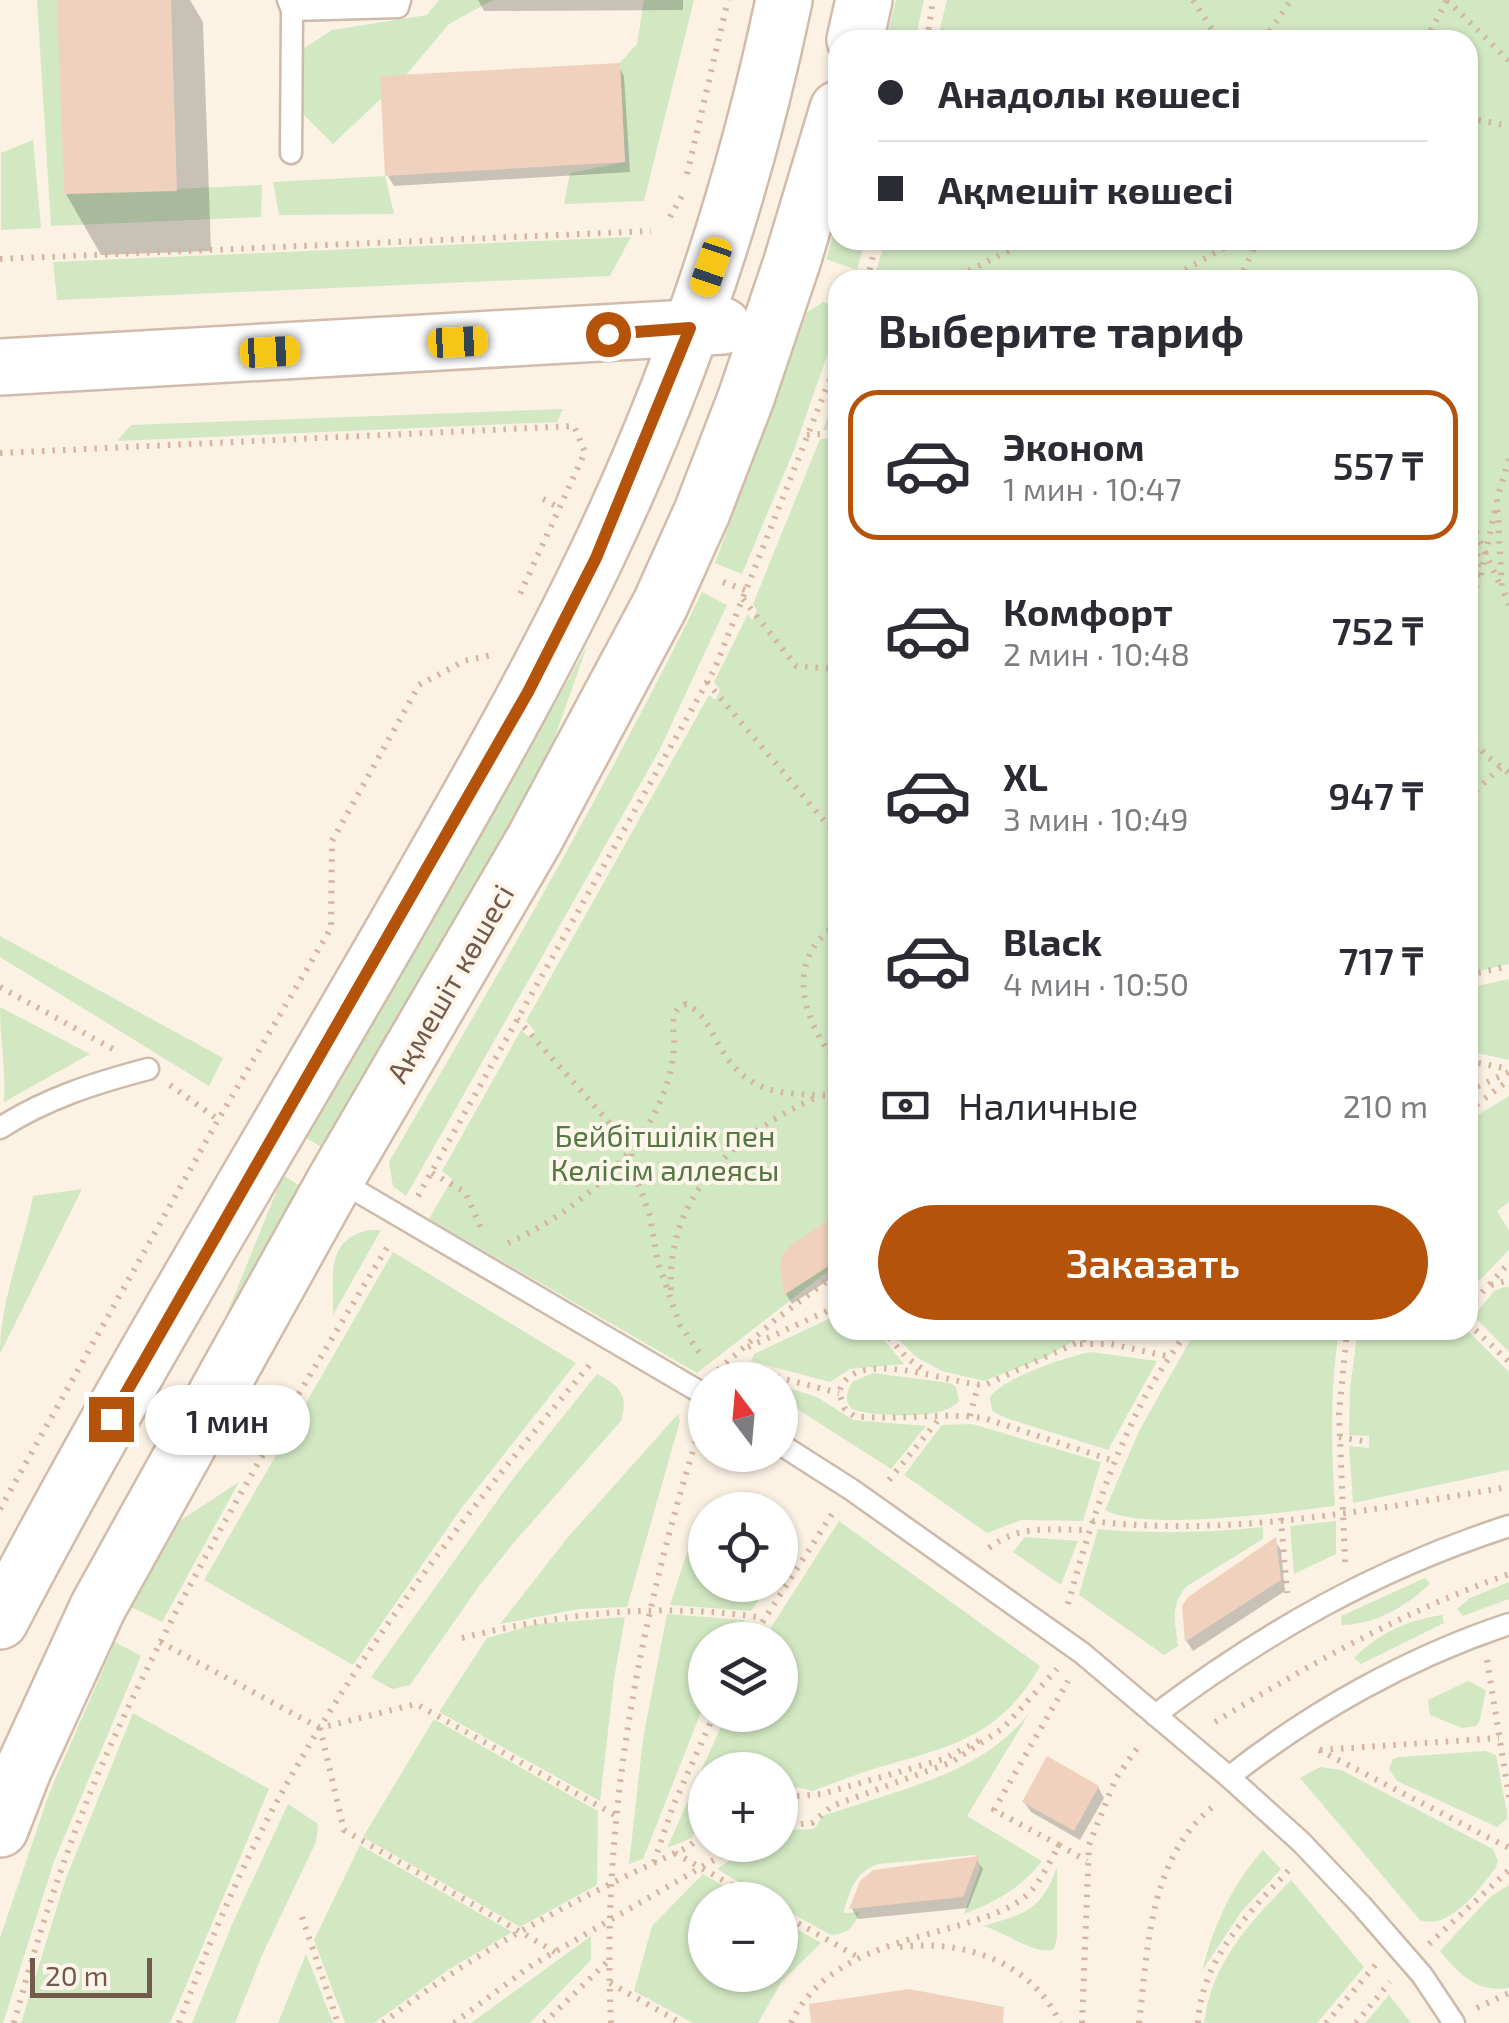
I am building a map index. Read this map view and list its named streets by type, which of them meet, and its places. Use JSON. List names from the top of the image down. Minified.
{"streets":{"street":["Ақмешіт көшесі"]},"parks":["Бейбітшілік пен Келісім аллеясы"],"scale_bar":"20 m","north":"top","page":{"banner":["Анадолы көшесі","Ақмешіт көшесі"],"heading":"Выберите тариф","list":[{"name":"Эконом","note":"1 мин · 10:47","value":"557 ₸"},{"name":"Комфорт","note":"2 мин · 10:48","value":"752 ₸"},{"name":"XL","note":"3 мин · 10:49","value":"947 ₸"},{"name":"Black","note":"4 мин · 10:50","value":"717 ₸"}],"pay":["Наличные","210 m"],"buttons":"Заказать","map_buttons":["+","−"],"bubble":"1 мин","scale":"20 m"}}
